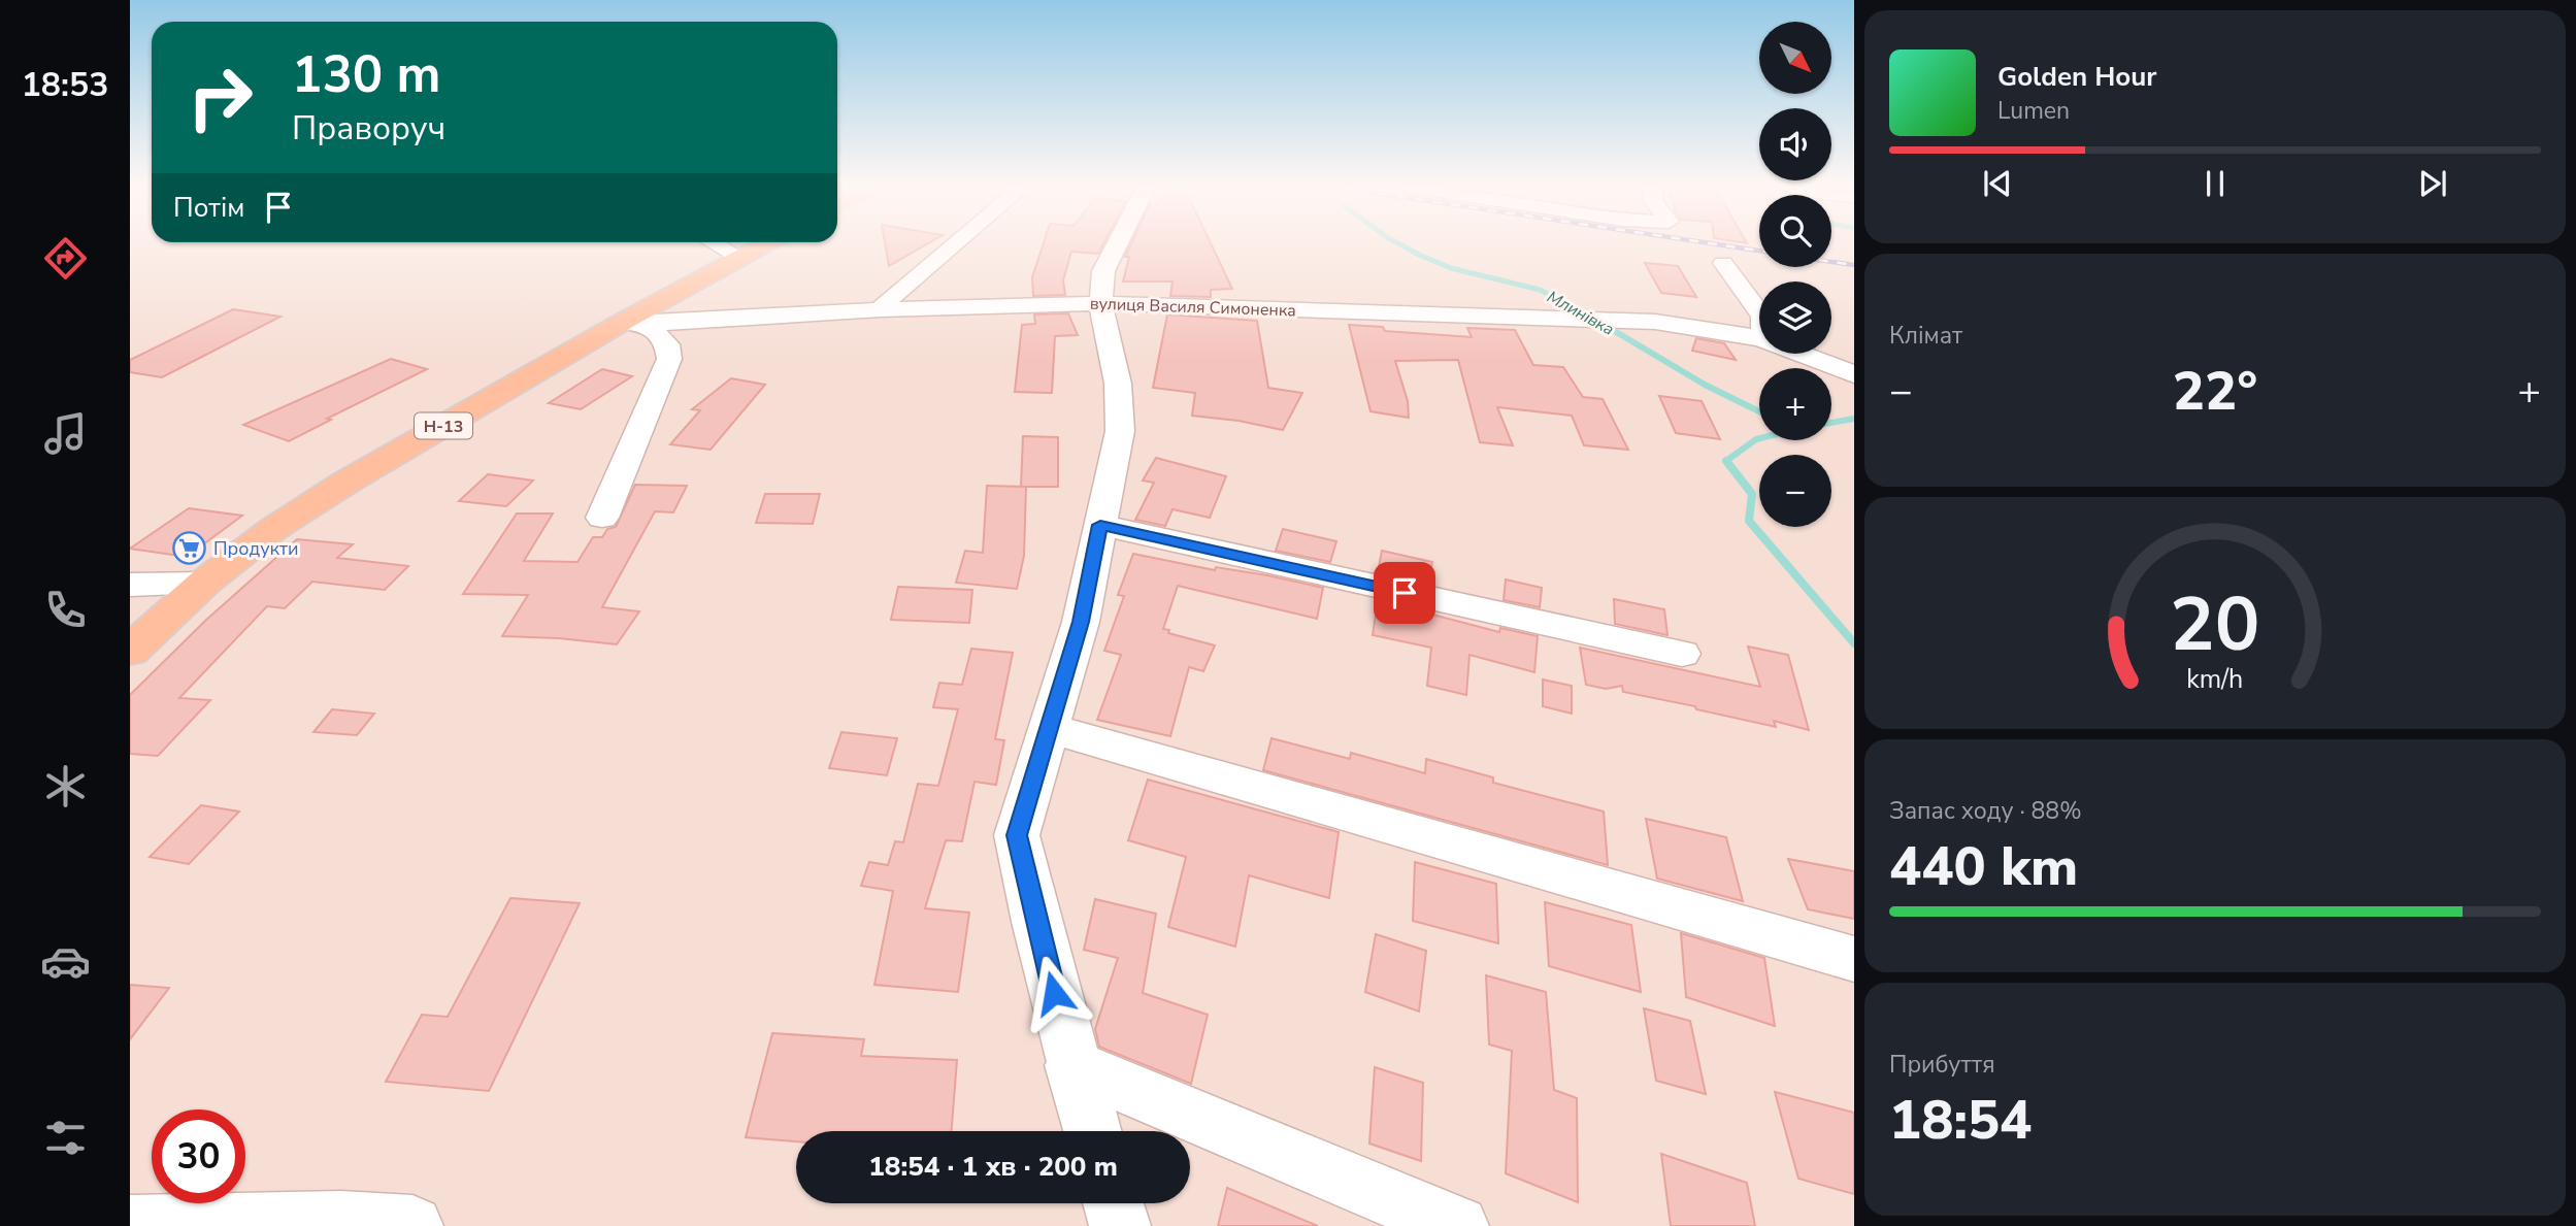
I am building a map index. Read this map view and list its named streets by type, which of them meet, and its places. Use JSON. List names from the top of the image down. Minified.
{"streets":{"main road":["Н-13"],"street":["вулиця Василя Симоненка"]},"crossings":[["вулиця Василя Симоненка","Н-13"]],"water":["Млинівка"],"places":{"supermarket":["Продукти"]},"north":"bottom right","page":{"tabs":"18:53","map_buttons":["+","−"],"turn":["130 m","Праворуч"],"song":["Golden Hour","Lumen"],"then":"Потім","tile":["Клімат",["Запас ходу · 88%","440 km"],["Прибуття","18:54"]],"heat":["−","22°","+"],"limit":"30","trip":"18:54 · 1 хв · 200 m","gauge":["20","km/h"]}}
